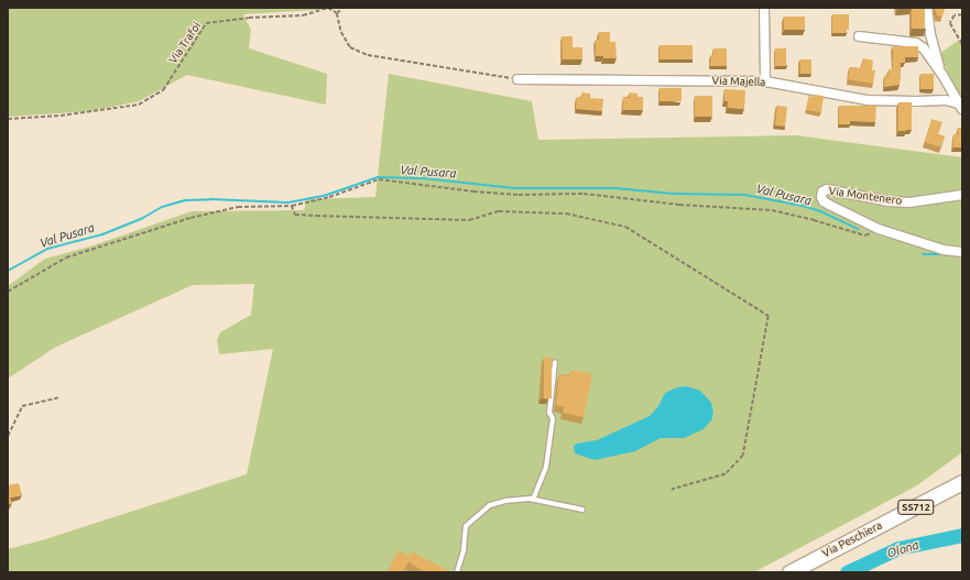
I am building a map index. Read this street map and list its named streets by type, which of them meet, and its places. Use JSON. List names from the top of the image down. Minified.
{"streets":{"main road":["SS712","Via Peschiera"],"street":["Via Majella","Via Montenero"],"path":["Via Trafoi"]},"water":["Val Pusara","Olona"]}
